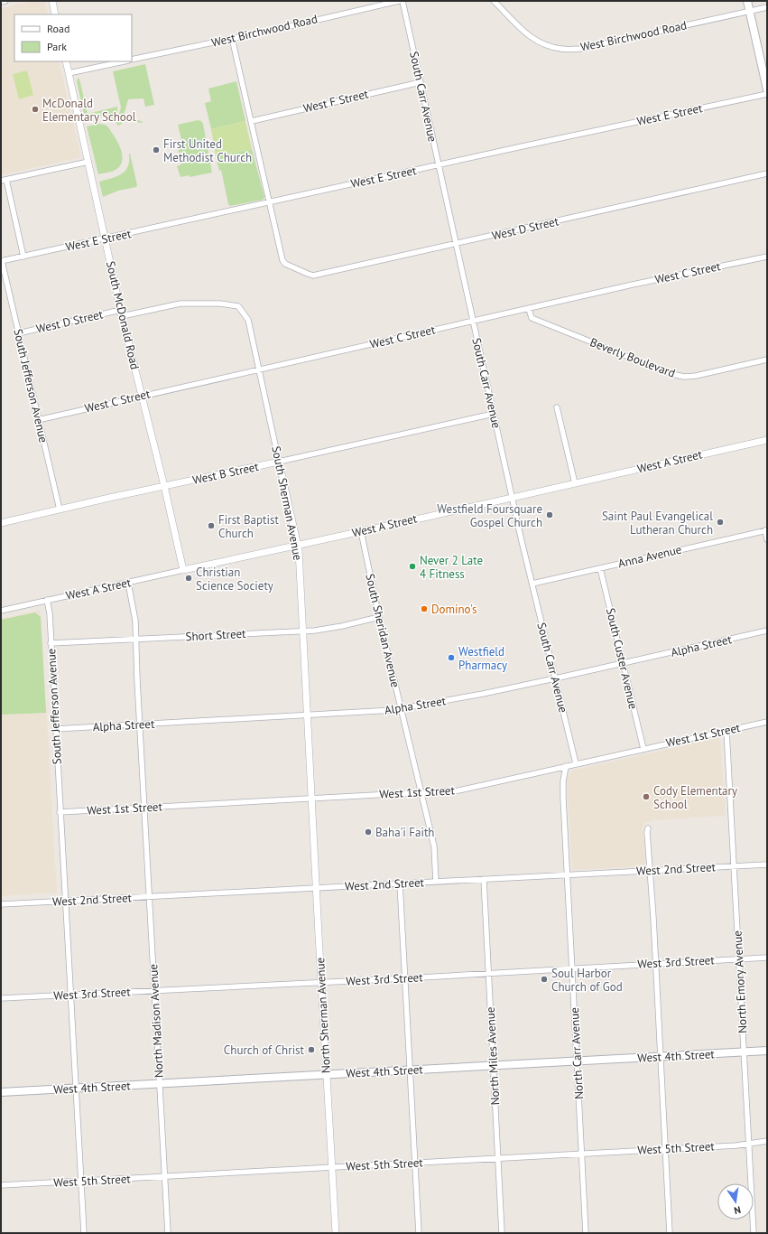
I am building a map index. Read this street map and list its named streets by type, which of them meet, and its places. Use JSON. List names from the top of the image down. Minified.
{"streets":{"main road":["West 4th Street"],"street":["West Birchwood Road","South Carr Avenue","West F Street","West E Street","West D Street","West C Street","South McDonald Road","Beverly Boulevard","South Jefferson Avenue","West A Street","West B Street","South Sherman Avenue","Anna Avenue","South Sheridan Avenue","Short Street","Alpha Street","South Custer Avenue","West 1st Street","West 2nd Street","West 3rd Street","North Emory Avenue","North Sherman Avenue","North Madison Avenue","North Carr Avenue","North Miles Avenue","West 5th Street"]},"crossings":[["West Birchwood Road","South McDonald Road"],["South Carr Avenue","West F Street"],["South Carr Avenue","West E Street"],["South Carr Avenue","West D Street"],["South Carr Avenue","West C Street"],["South Carr Avenue","West A Street"],["South Carr Avenue","West B Street"],["South Carr Avenue","Anna Avenue"],["South Carr Avenue","Alpha Street"],["South Carr Avenue","West 1st Street"],["West E Street","West D Street"],["West E Street","South McDonald Road"],["West E Street","South Jefferson Avenue"],["West D Street","South McDonald Road"],["West D Street","South Jefferson Avenue"],["West D Street","South Sherman Avenue"],["West C Street","South McDonald Road"],["West C Street","Beverly Boulevard"],["West C Street","South Jefferson Avenue"],["West C Street","South Sherman Avenue"],["South McDonald Road","West A Street"],["South McDonald Road","West B Street"],["South Jefferson Avenue","West A Street"],["South Jefferson Avenue","West B Street"],["South Jefferson Avenue","Short Street"],["South Jefferson Avenue","Alpha Street"],["South Jefferson Avenue","West 1st Street"],["South Jefferson Avenue","West 2nd Street"],["South Jefferson Avenue","West 3rd Street"],["South Jefferson Avenue","West 4th Street"],["South Jefferson Avenue","West 5th Street"],["West A Street","South Sherman Avenue"],["West A Street","South Sheridan Avenue"],["West A Street","North Madison Avenue"],["West B Street","South Sherman Avenue"],["South Sherman Avenue","Short Street"],["South Sherman Avenue","Alpha Street"],["South Sherman Avenue","West 1st Street"],["South Sherman Avenue","North Sherman Avenue"],["Anna Avenue","South Custer Avenue"],["South Sheridan Avenue","Short Street"],["South Sheridan Avenue","Alpha Street"],["South Sheridan Avenue","West 1st Street"],["South Sheridan Avenue","West 2nd Street"],["Short Street","North Madison Avenue"],["Alpha Street","South Custer Avenue"],["Alpha Street","North Madison Avenue"],["South Custer Avenue","West 1st Street"],["West 1st Street","North Emory Avenue"],["West 1st Street","North Sherman Avenue"],["West 1st Street","North Madison Avenue"],["West 1st Street","North Carr Avenue"],["West 2nd Street","North Emory Avenue"],["West 2nd Street","North Sherman Avenue"],["West 2nd Street","North Madison Avenue"],["West 2nd Street","North Carr Avenue"],["West 2nd Street","North Miles Avenue"],["West 3rd Street","North Emory Avenue"],["West 3rd Street","North Sherman Avenue"],["West 3rd Street","North Madison Avenue"],["West 3rd Street","North Carr Avenue"],["West 3rd Street","North Miles Avenue"],["North Emory Avenue","West 4th Street"],["North Emory Avenue","West 5th Street"],["North Sherman Avenue","West 4th Street"],["North Sherman Avenue","West 5th Street"],["North Madison Avenue","West 4th Street"],["North Madison Avenue","West 5th Street"],["North Carr Avenue","West 4th Street"],["North Carr Avenue","West 5th Street"],["North Miles Avenue","West 4th Street"],["North Miles Avenue","West 5th Street"]],"places":["McDonald Elementary School","First United Methodist Church","Westfield Foursquare Gospel Church","Saint Paul Evangelical Lutheran Church","First Baptist Church","Never 2 Late 4 Fitness","Christian Science Society","Domino's","Westfield Pharmacy","Cody Elementary School","Baha'i Faith","Soul Harbor Church of God","Church of Christ"],"legend":["Road","Park"],"north":"bottom"}
